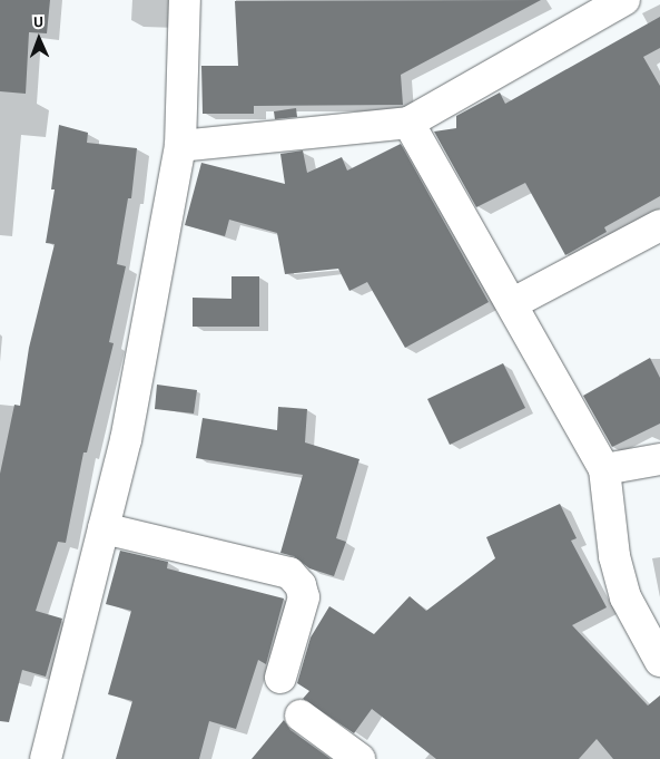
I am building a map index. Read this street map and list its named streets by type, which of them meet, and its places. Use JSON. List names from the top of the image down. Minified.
{"north":"top"}
